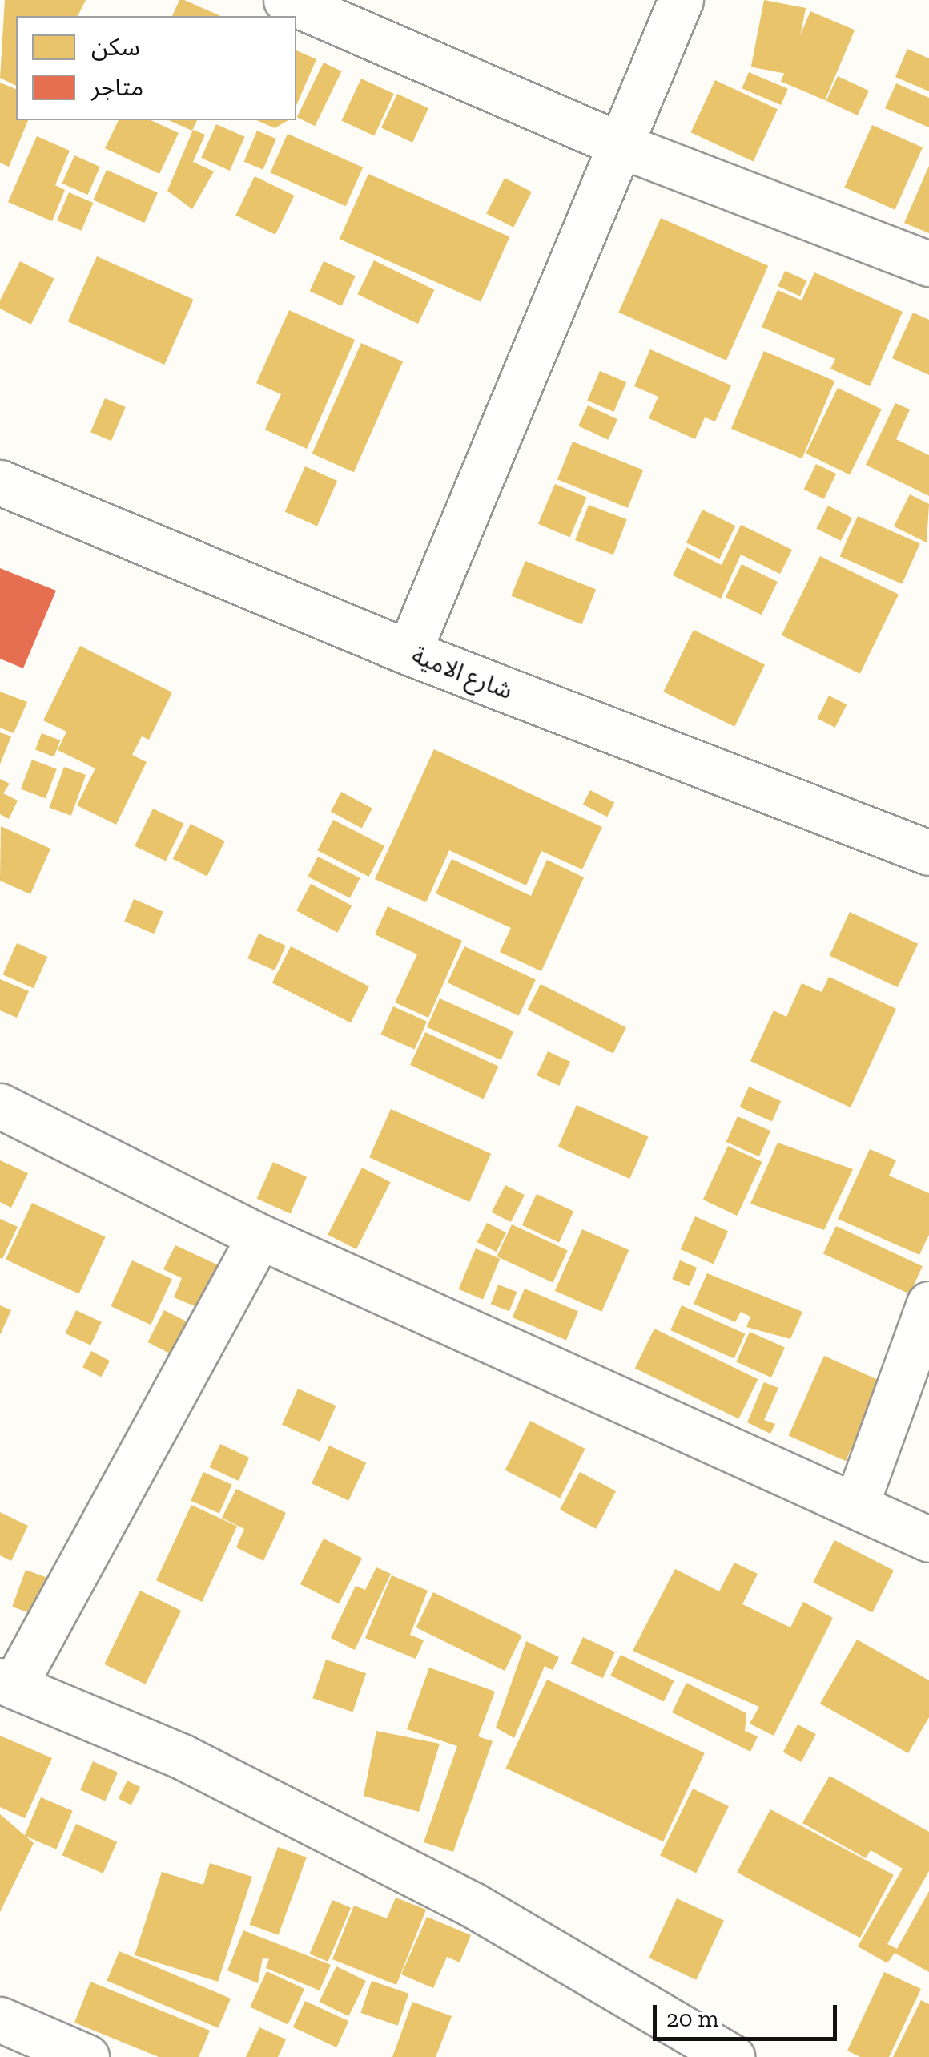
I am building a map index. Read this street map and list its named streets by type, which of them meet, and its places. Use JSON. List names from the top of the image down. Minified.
{"streets":{"street":["شارع الامية"]},"legend":["سكن","متاجر"],"scale_bar":"20 m"}
